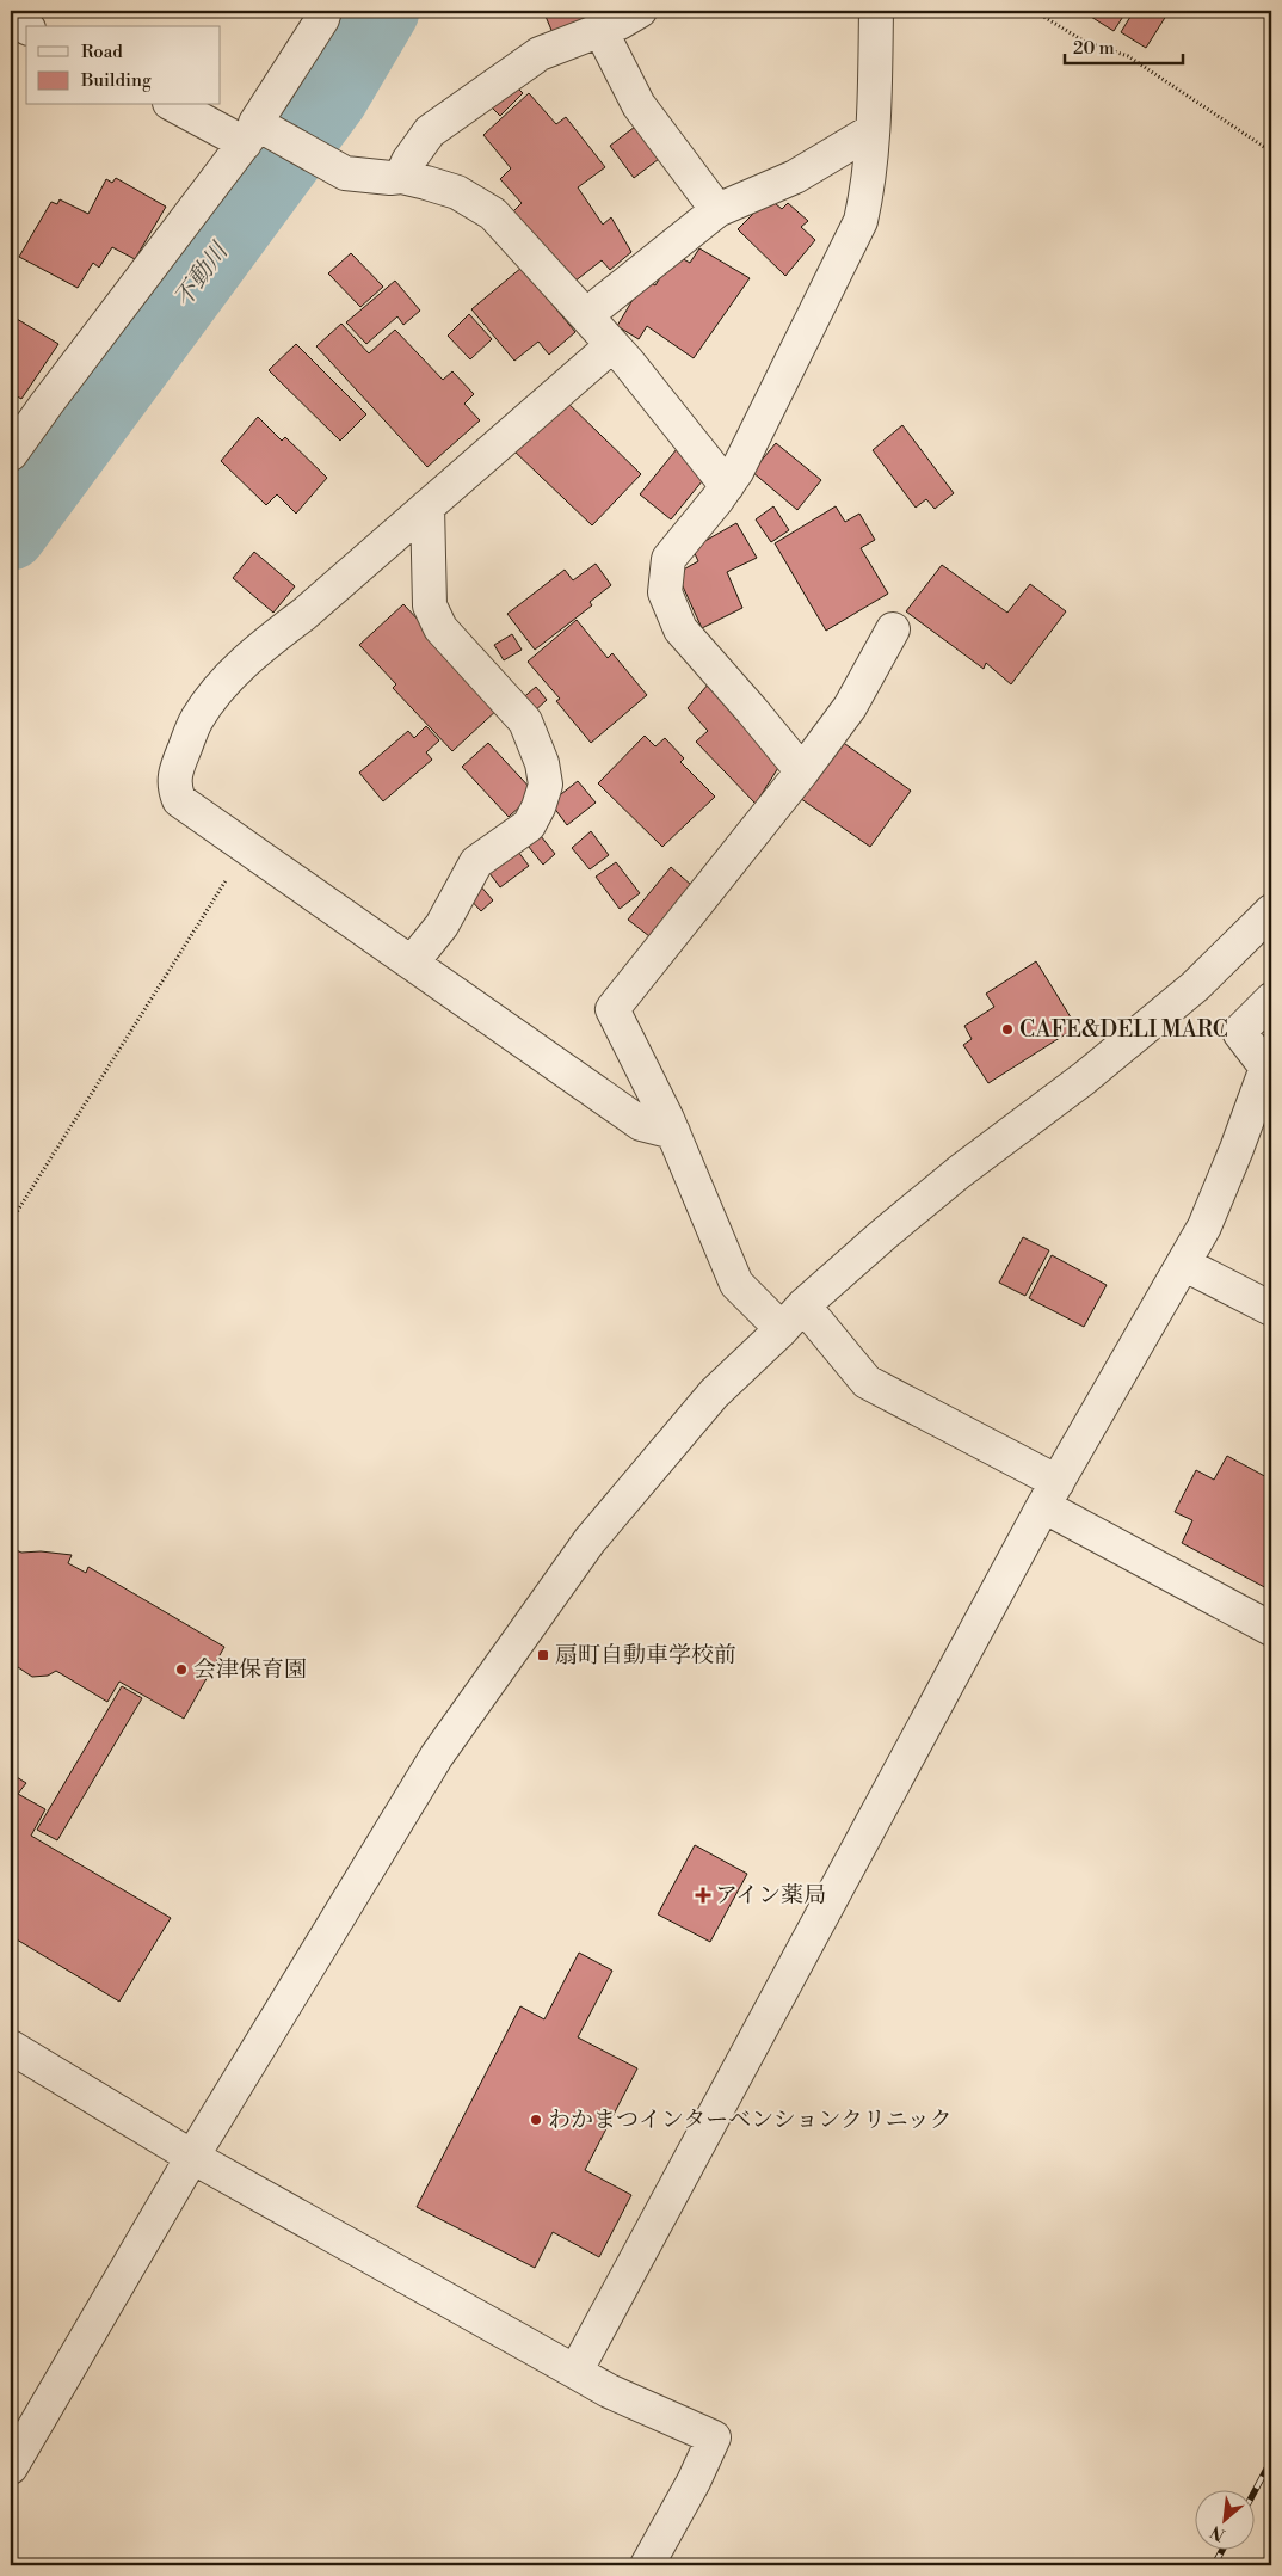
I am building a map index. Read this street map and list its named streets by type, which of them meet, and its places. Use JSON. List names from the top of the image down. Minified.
{"water":["不動川"],"places":{"other":["CAFE&DELI MARC","会津保育園","わかまつインターベンションクリニック"],"transit":["扇町自動車学校前"],"health":["アイン薬局"]},"legend":["Road","Building"],"scale_bar":"20 m","north":"bottom left"}
